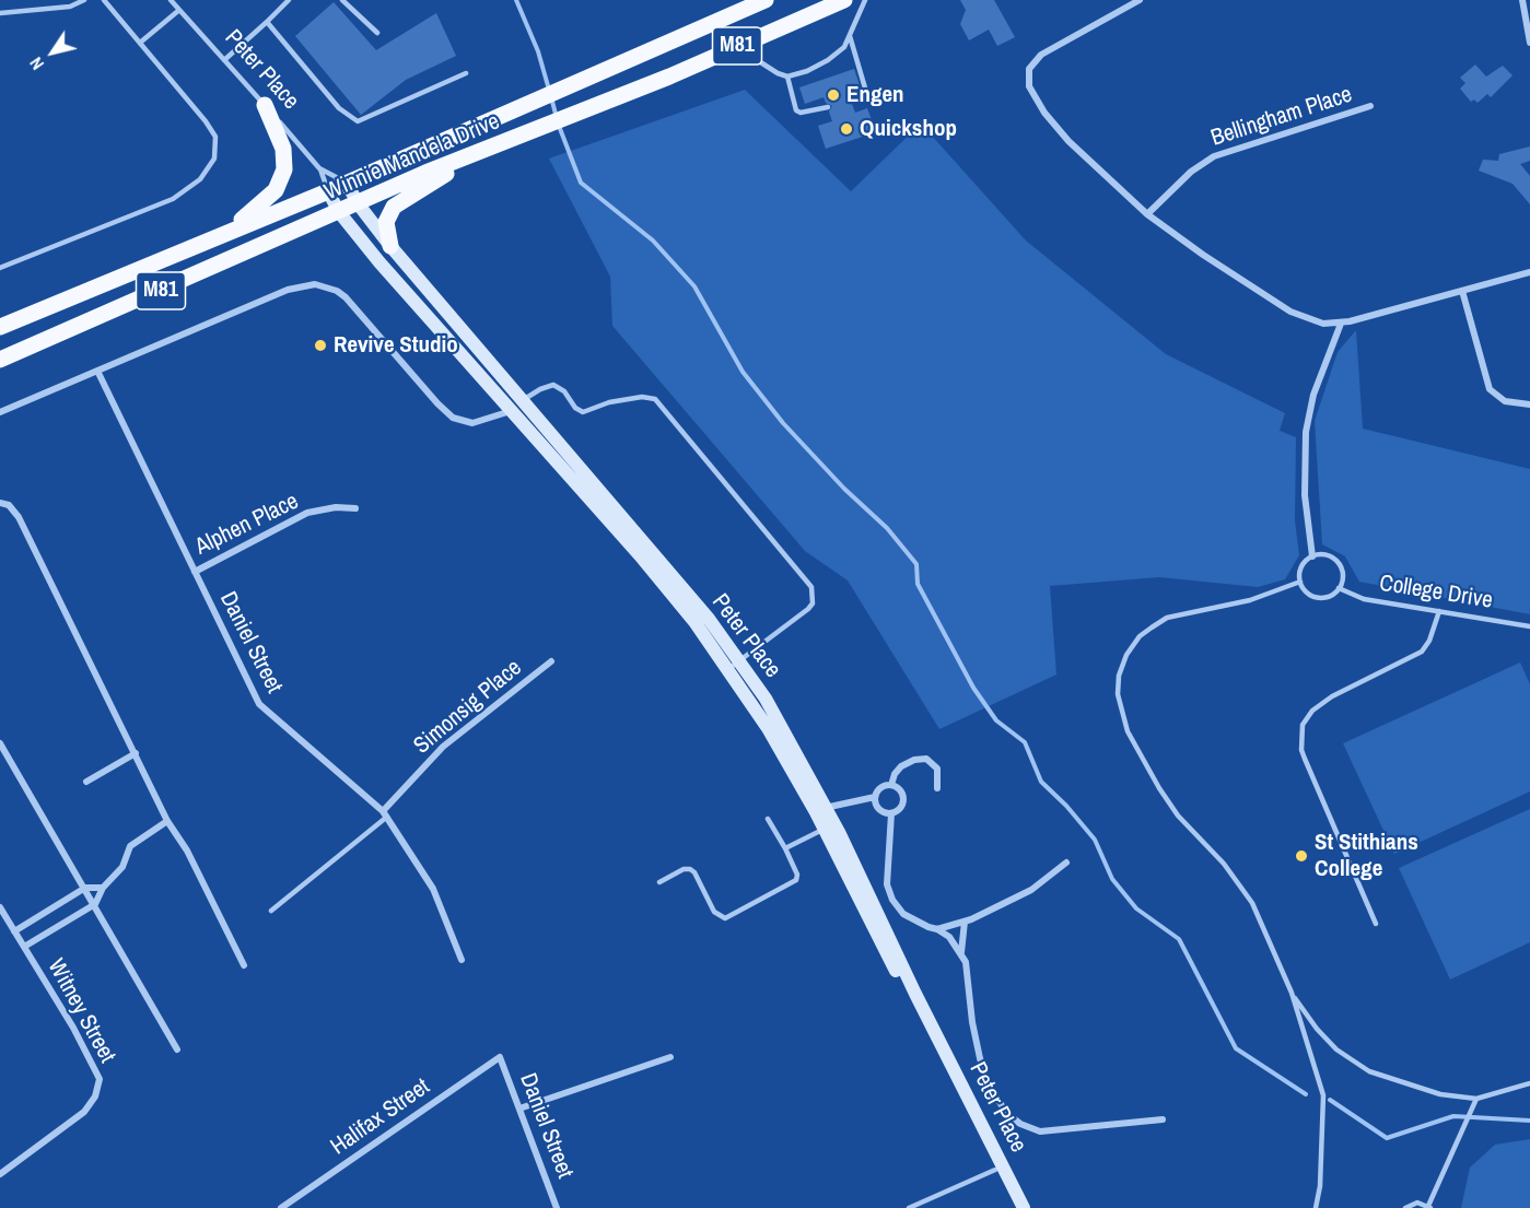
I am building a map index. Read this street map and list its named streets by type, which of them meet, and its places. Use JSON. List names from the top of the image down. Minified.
{"streets":{"main road":["M81","Peter Place","Winnie Mandela Drive"],"street":["Bellingham Place","Alphen Place","Daniel Street","Simonsig Place","Witney Street","Halifax Street"],"lane":["College Drive"]},"crossings":[["Peter Place","Winnie Mandela Drive"],["Alphen Place","Daniel Street"],["Daniel Street","Simonsig Place"],["Daniel Street","Halifax Street"]],"places":["Engen","Quickshop","Revive Studio","St Stithians College"],"north":"bottom left"}
